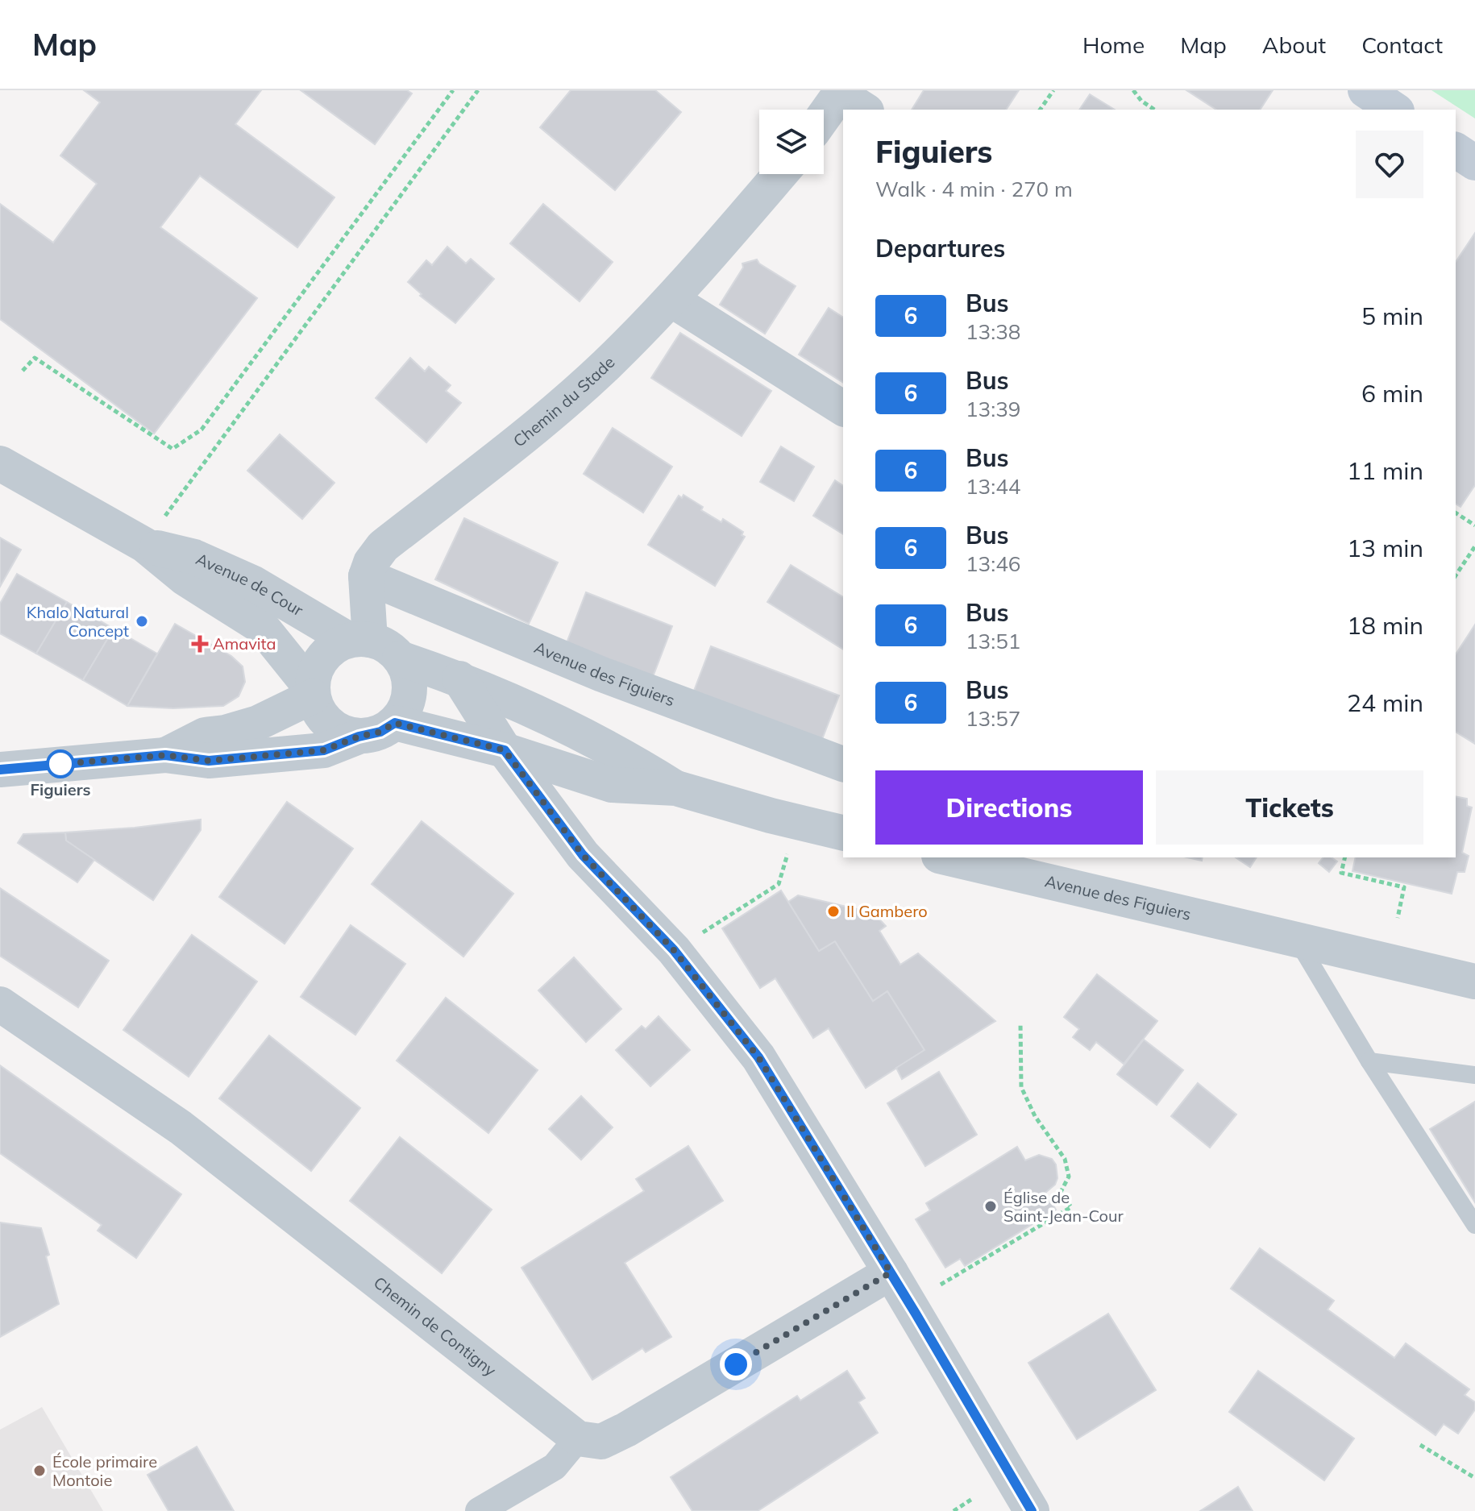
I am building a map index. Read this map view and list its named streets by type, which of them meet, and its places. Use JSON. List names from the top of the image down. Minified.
{"streets":{"street":["Chemin du Stade","Avenue de Cour","Avenue des Figuiers","Chemin de Contigny"]},"crossings":[["Chemin du Stade","Avenue des Figuiers"]],"places":{"other":["Khalo Natural Concept","Figuiers","Il Gambero","Église de Saint-Jean-Cour","École primaire Montoie"],"health":["Amavita"]},"lines":["bus line 6"],"page":{"header":"Map","nav":["Home","Map","About","Contact"],"heading":[["Figuiers","Walk · 4 min · 270 m"],"Departures"],"list":[{"mark":"6","name":"Bus","note":"13:38","value":"5 min"},{"mark":"6","name":"Bus","note":"13:39","value":"6 min"},{"mark":"6","name":"Bus","note":"13:44","value":"11 min"},{"mark":"6","name":"Bus","note":"13:46","value":"13 min"},{"mark":"6","name":"Bus","note":"13:51","value":"18 min"},{"mark":"6","name":"Bus","note":"13:57","value":"24 min"}],"buttons":["Directions","Tickets"]}}
